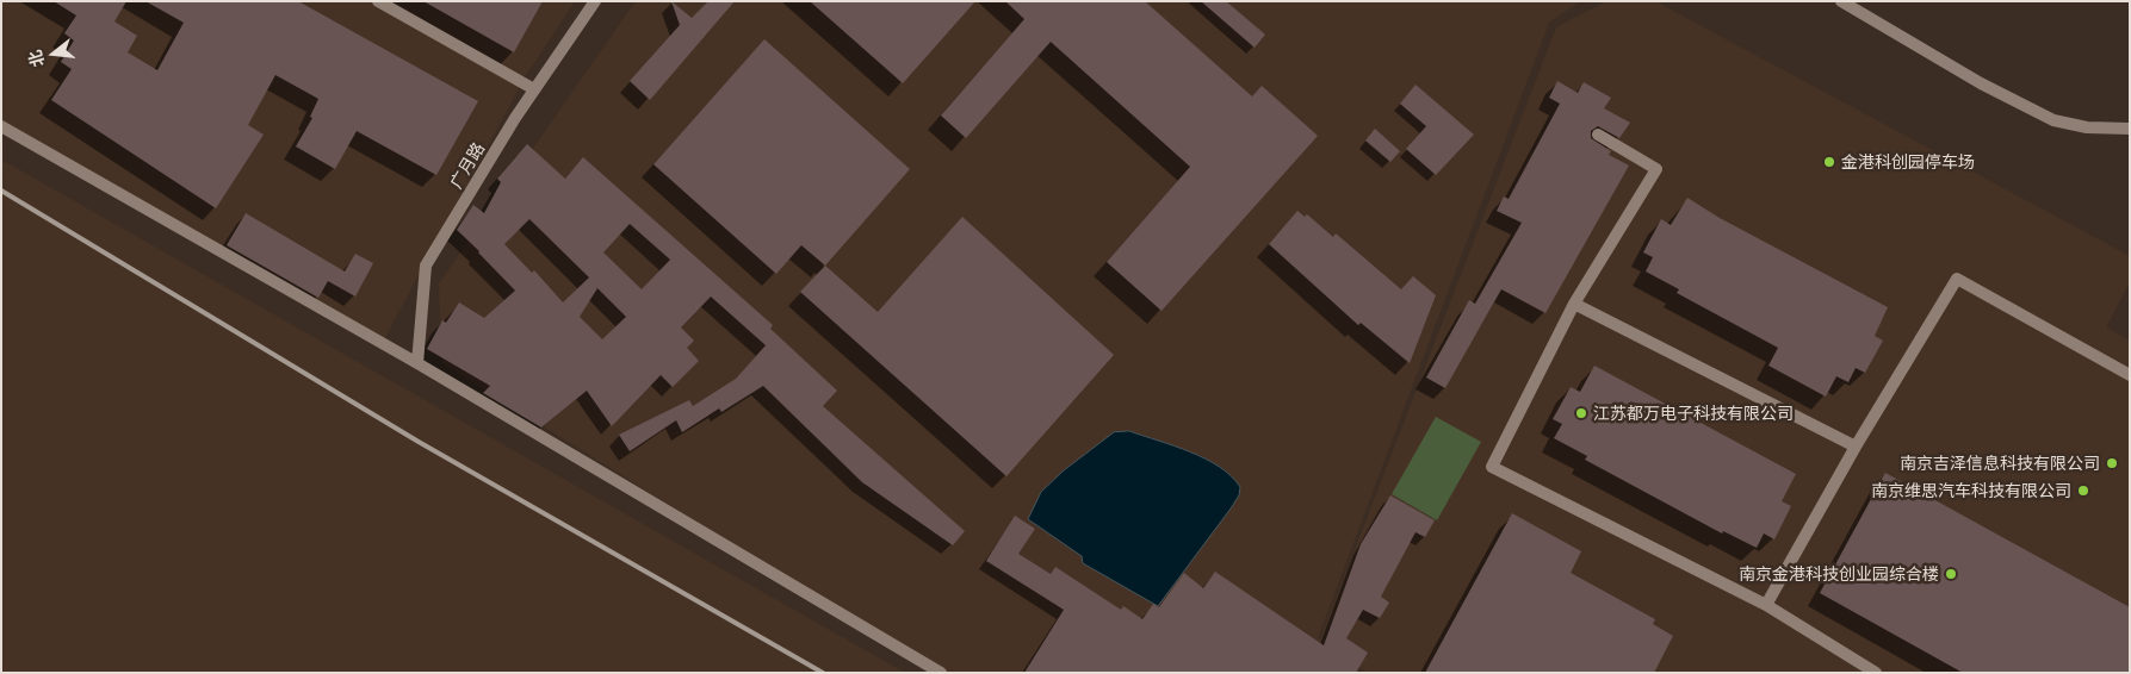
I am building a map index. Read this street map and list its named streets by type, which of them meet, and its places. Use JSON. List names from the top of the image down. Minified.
{"streets":{"street":["广月路"]},"places":["金港科创园停车场","江苏都万电子科技有限公司","南京吉泽信息科技有限公司","南京维思汽车科技有限公司","南京金港科技创业园综合楼"],"north":"left"}
